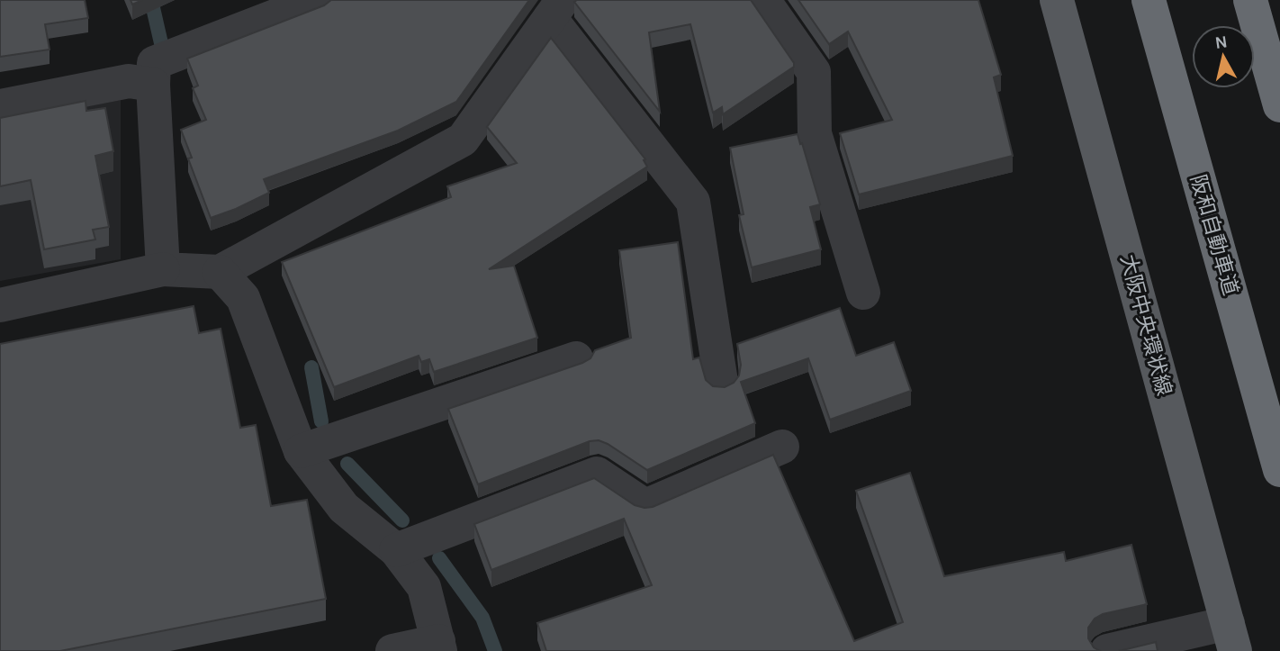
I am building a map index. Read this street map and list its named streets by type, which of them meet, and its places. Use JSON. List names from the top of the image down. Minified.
{"streets":{"highway":["阪和自動車道"],"main road":["大阪中央環状線"]},"north":"top"}
